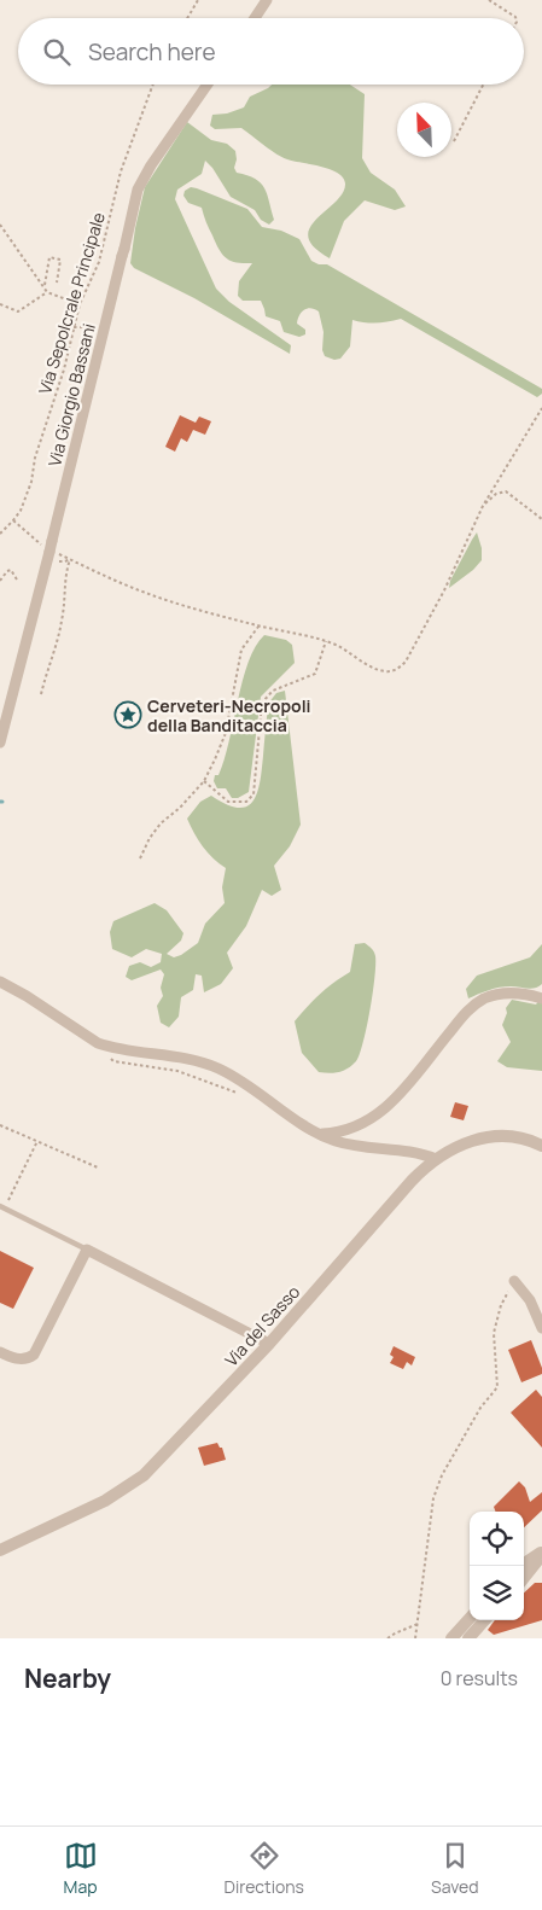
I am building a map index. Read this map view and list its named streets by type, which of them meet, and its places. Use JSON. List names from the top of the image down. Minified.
{"streets":{"street":["Via Giorgio Bassani","Via del Sasso"],"path":["Via Sepolcrale Principale"]},"places":{"place":["Cerveteri-Necropoli della Banditaccia"]},"north":"top left","page":{"search":"Search here","heading":["Nearby","0 results"],"nav":["Map","Directions","Saved"]}}
